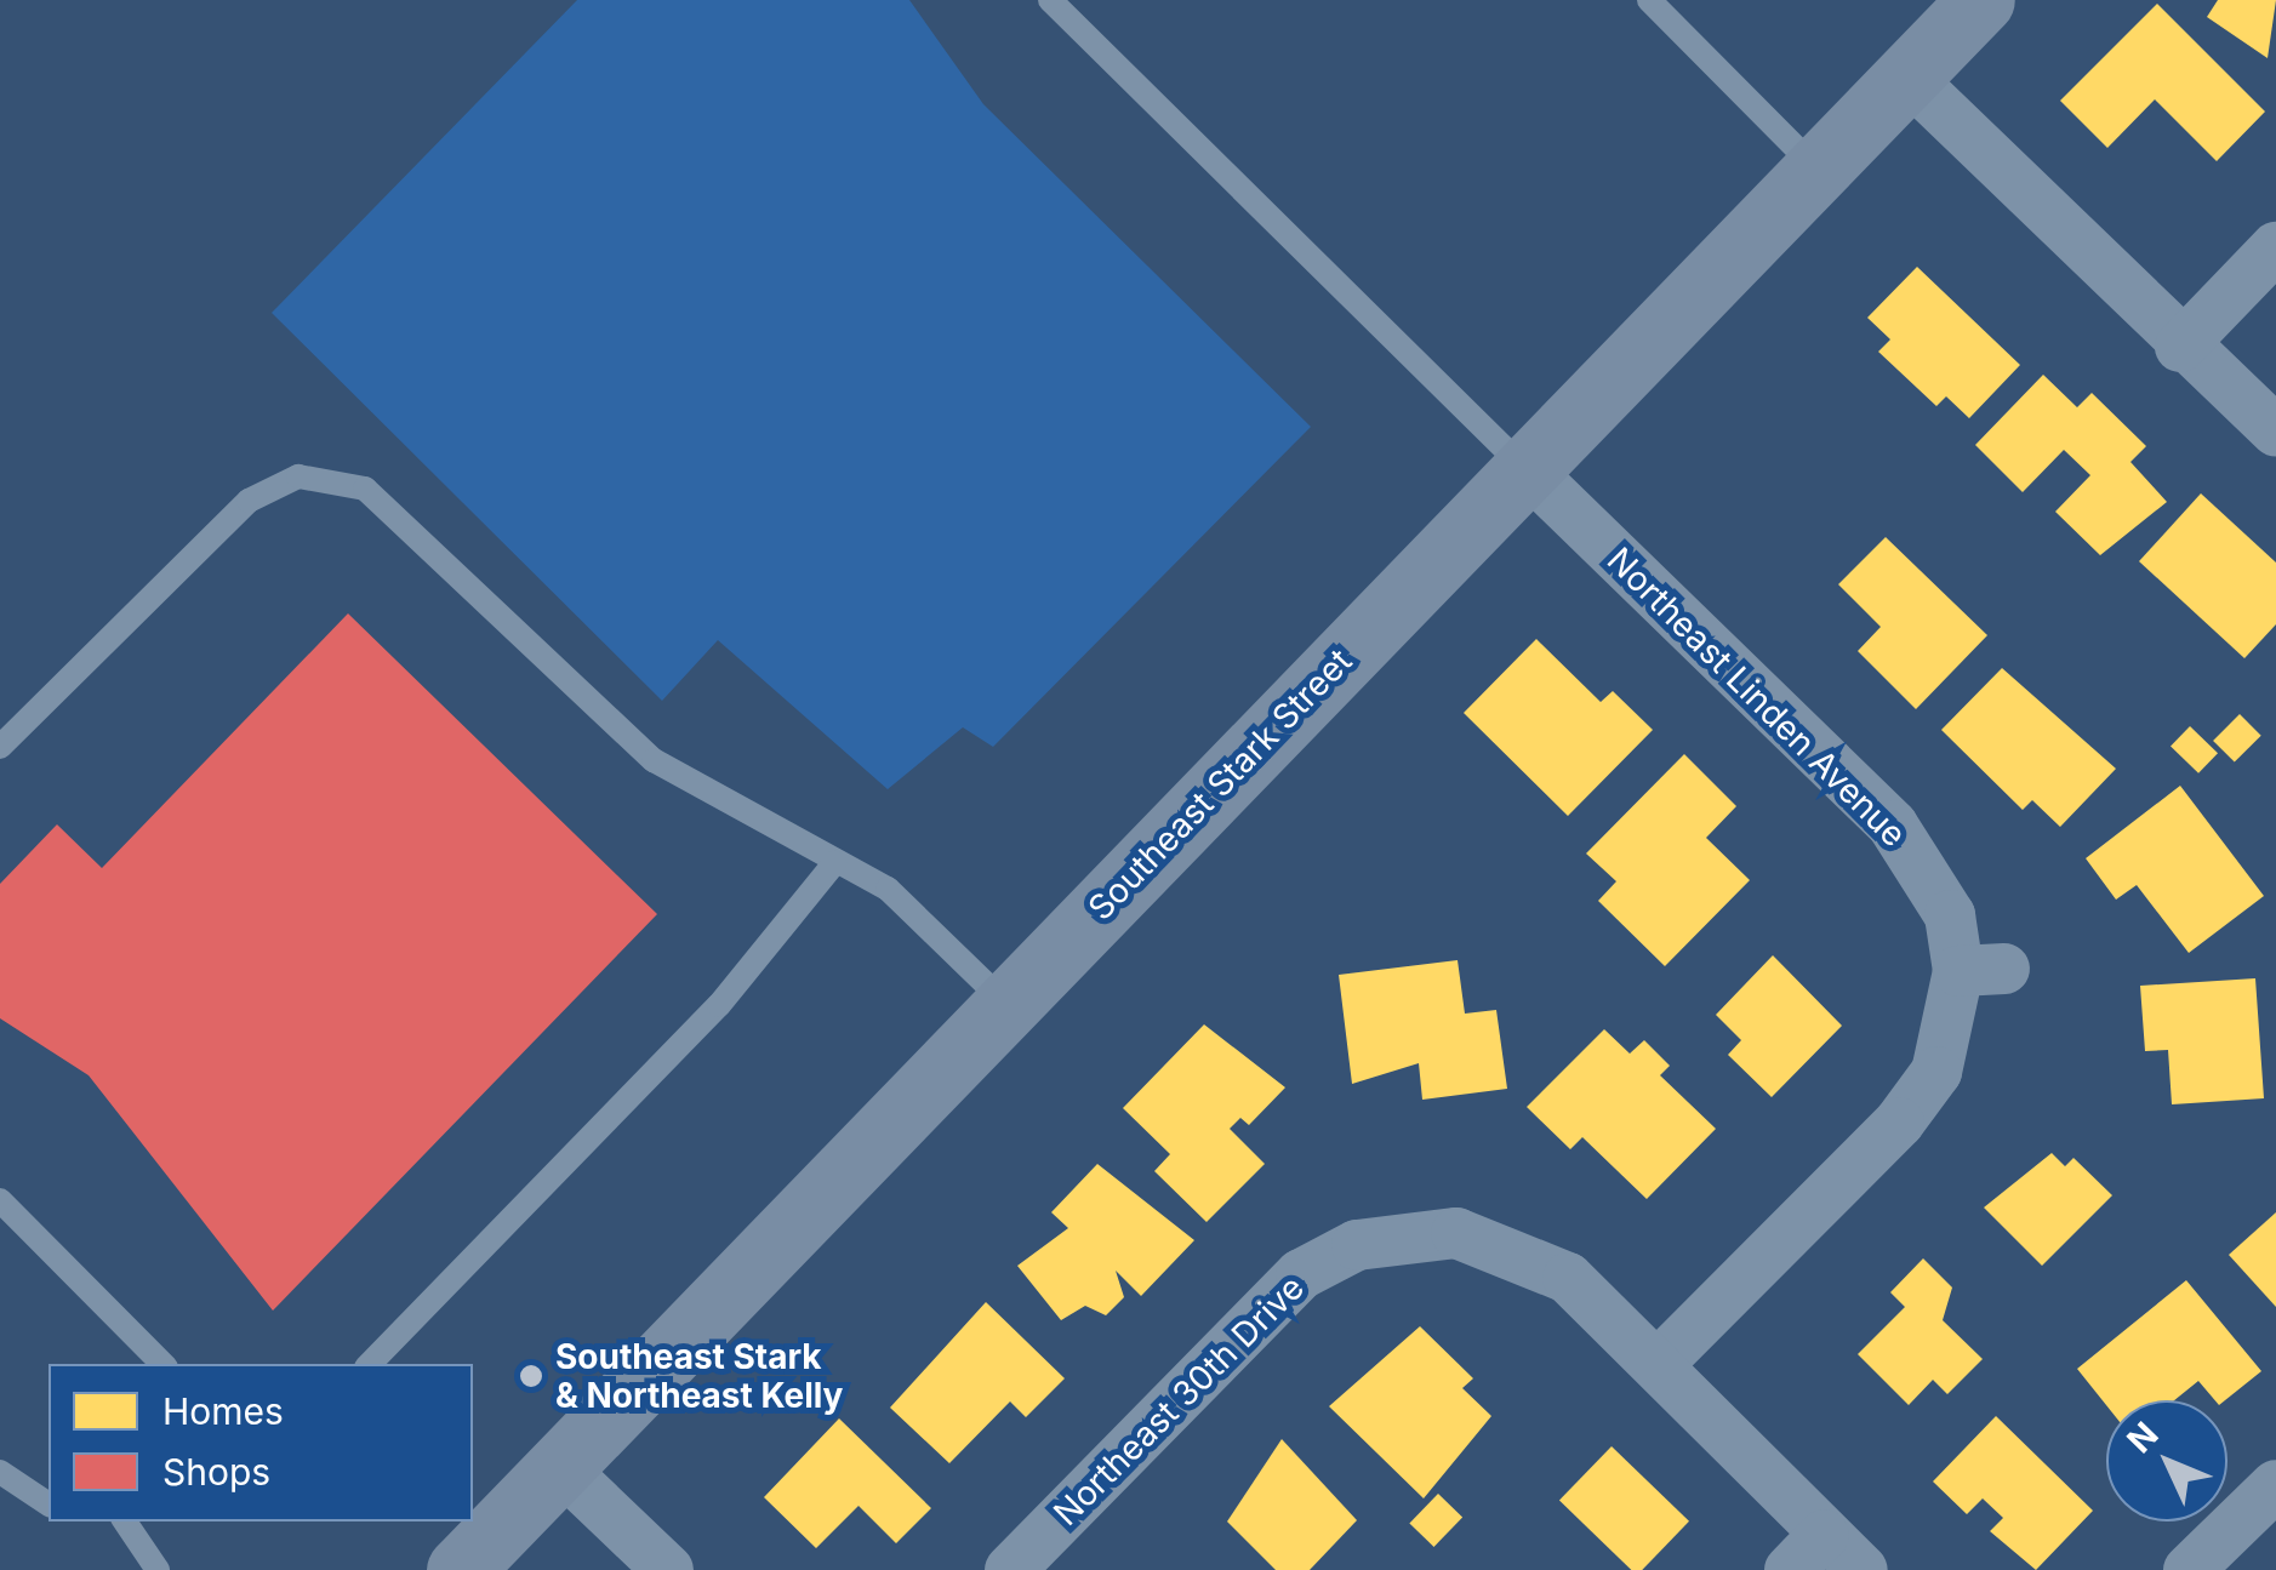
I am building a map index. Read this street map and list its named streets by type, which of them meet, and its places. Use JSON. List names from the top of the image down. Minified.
{"streets":{"main road":["Southeast Stark Street"],"street":["Northeast Linden Avenue","Northeast 30th Drive"]},"crossings":[["Northeast Linden Avenue","Southeast Stark Street"],["Northeast Linden Avenue","Northeast 30th Drive"]],"places":["Southeast Stark & Northeast Kelly"],"legend":["Homes","Shops"],"north":"top left"}
